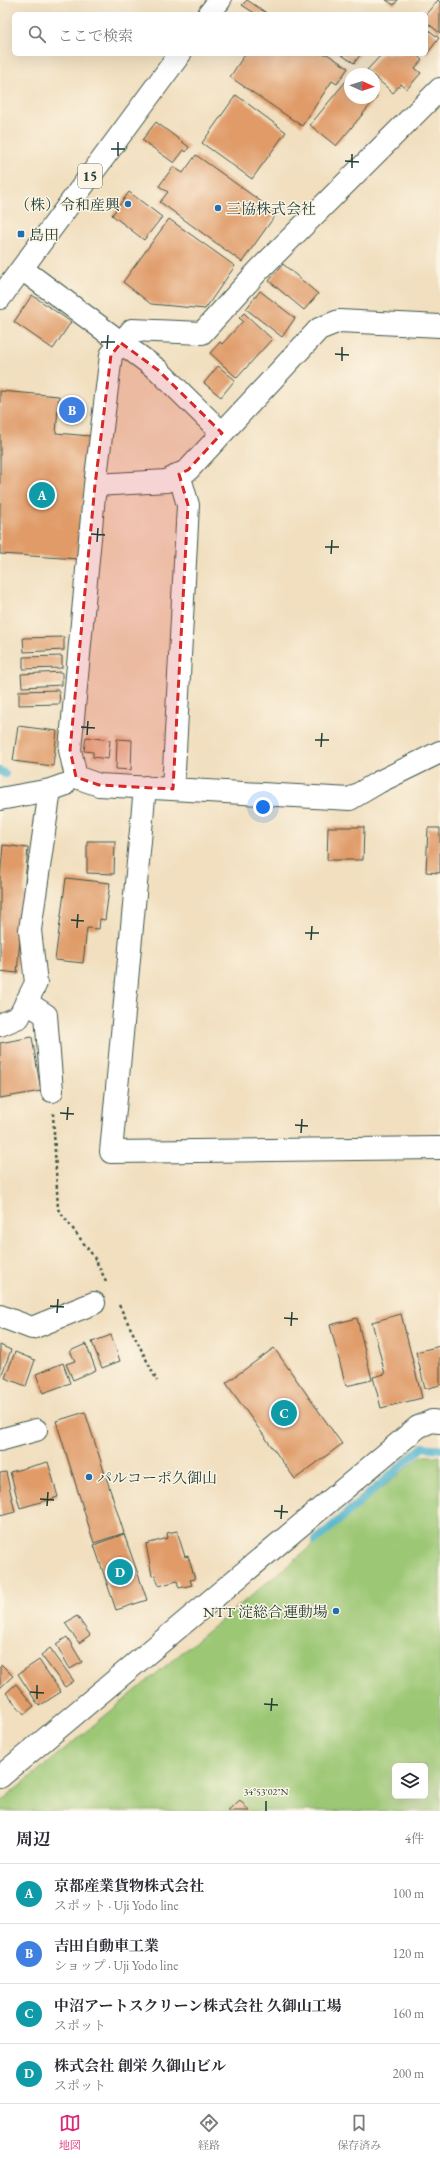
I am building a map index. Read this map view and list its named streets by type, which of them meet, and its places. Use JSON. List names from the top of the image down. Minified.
{"streets":{"street":["15"]},"places":{"other":["（株）令和産興","三協株式会社","パルコーポ久御山","NTT 淀総合運動場"],"transit":["島田"]},"north":"right","page":{"search":"ここで検索","pins":["B","A","C","D"],"heading":["周辺","4件"],"list":[{"mark":"A","name":"京都産業貨物株式会社","note":"スポット · Uji Yodo line","value":"100 m"},{"mark":"B","name":"吉田自動車工業","note":"ショップ · Uji Yodo line","value":"120 m"},{"mark":"C","name":"中沼アートスクリーン株式会社 久御山工場","note":"スポット","value":"160 m"},{"mark":"D","name":"株式会社 創栄 久御山ビル","note":"スポット","value":"200 m"}],"nav":["地図","経路","保存済み"]},"coordinates":["34°53'02\"N"]}
